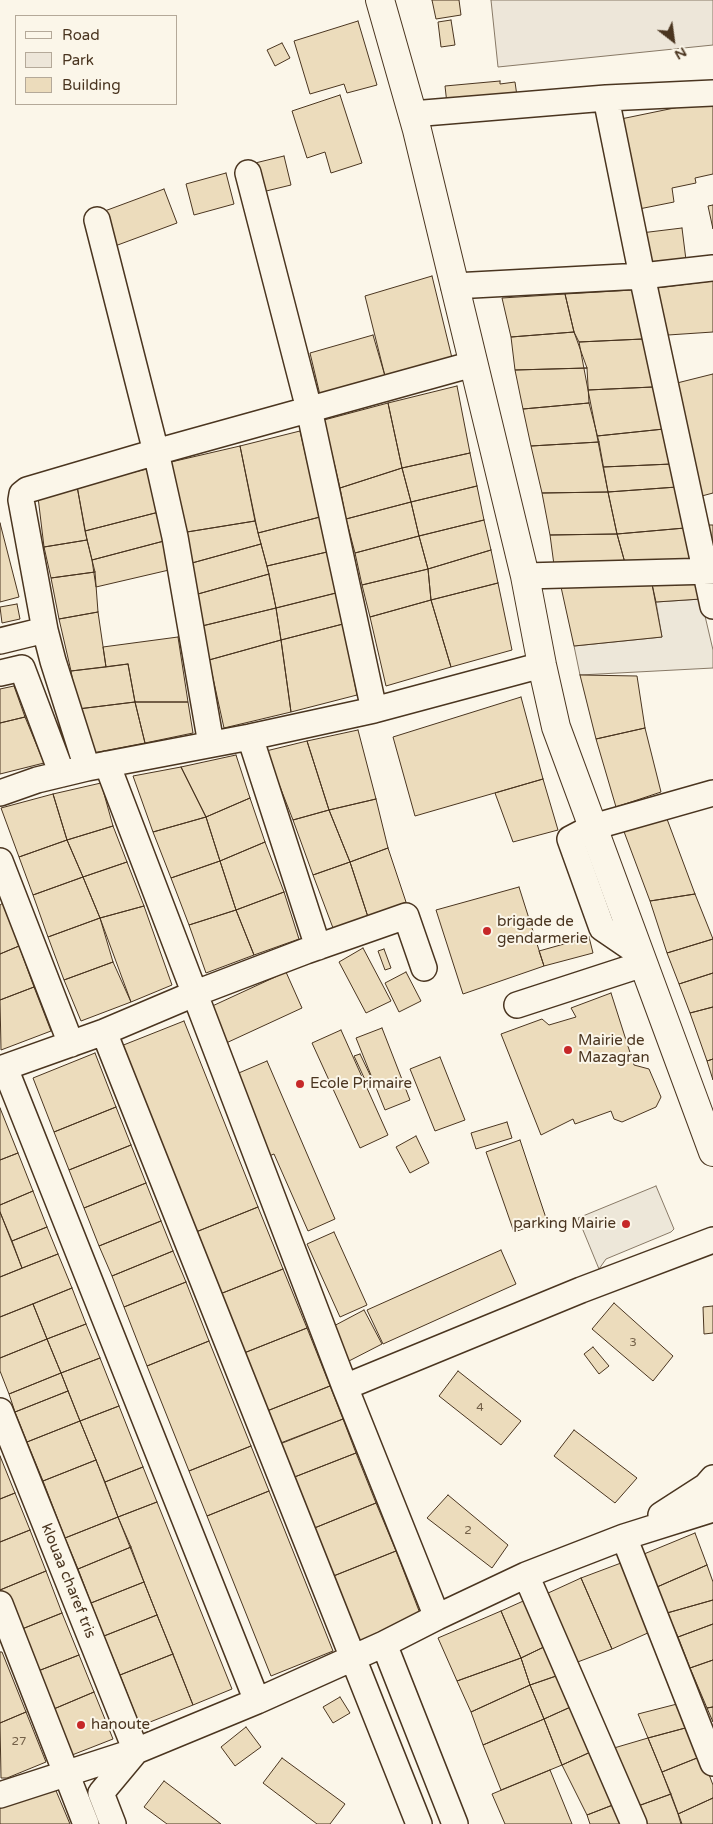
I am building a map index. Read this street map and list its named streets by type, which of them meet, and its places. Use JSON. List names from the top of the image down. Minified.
{"streets":{"street":["klouaa charef tris"]},"places":["brigade de gendarmerie","Mairie de Mazagran","Ecole Primaire","parking Mairie","hanoute"],"house_numbers":["3","4","2","27"],"legend":["Road","Park","Building"],"north":"bottom right"}
